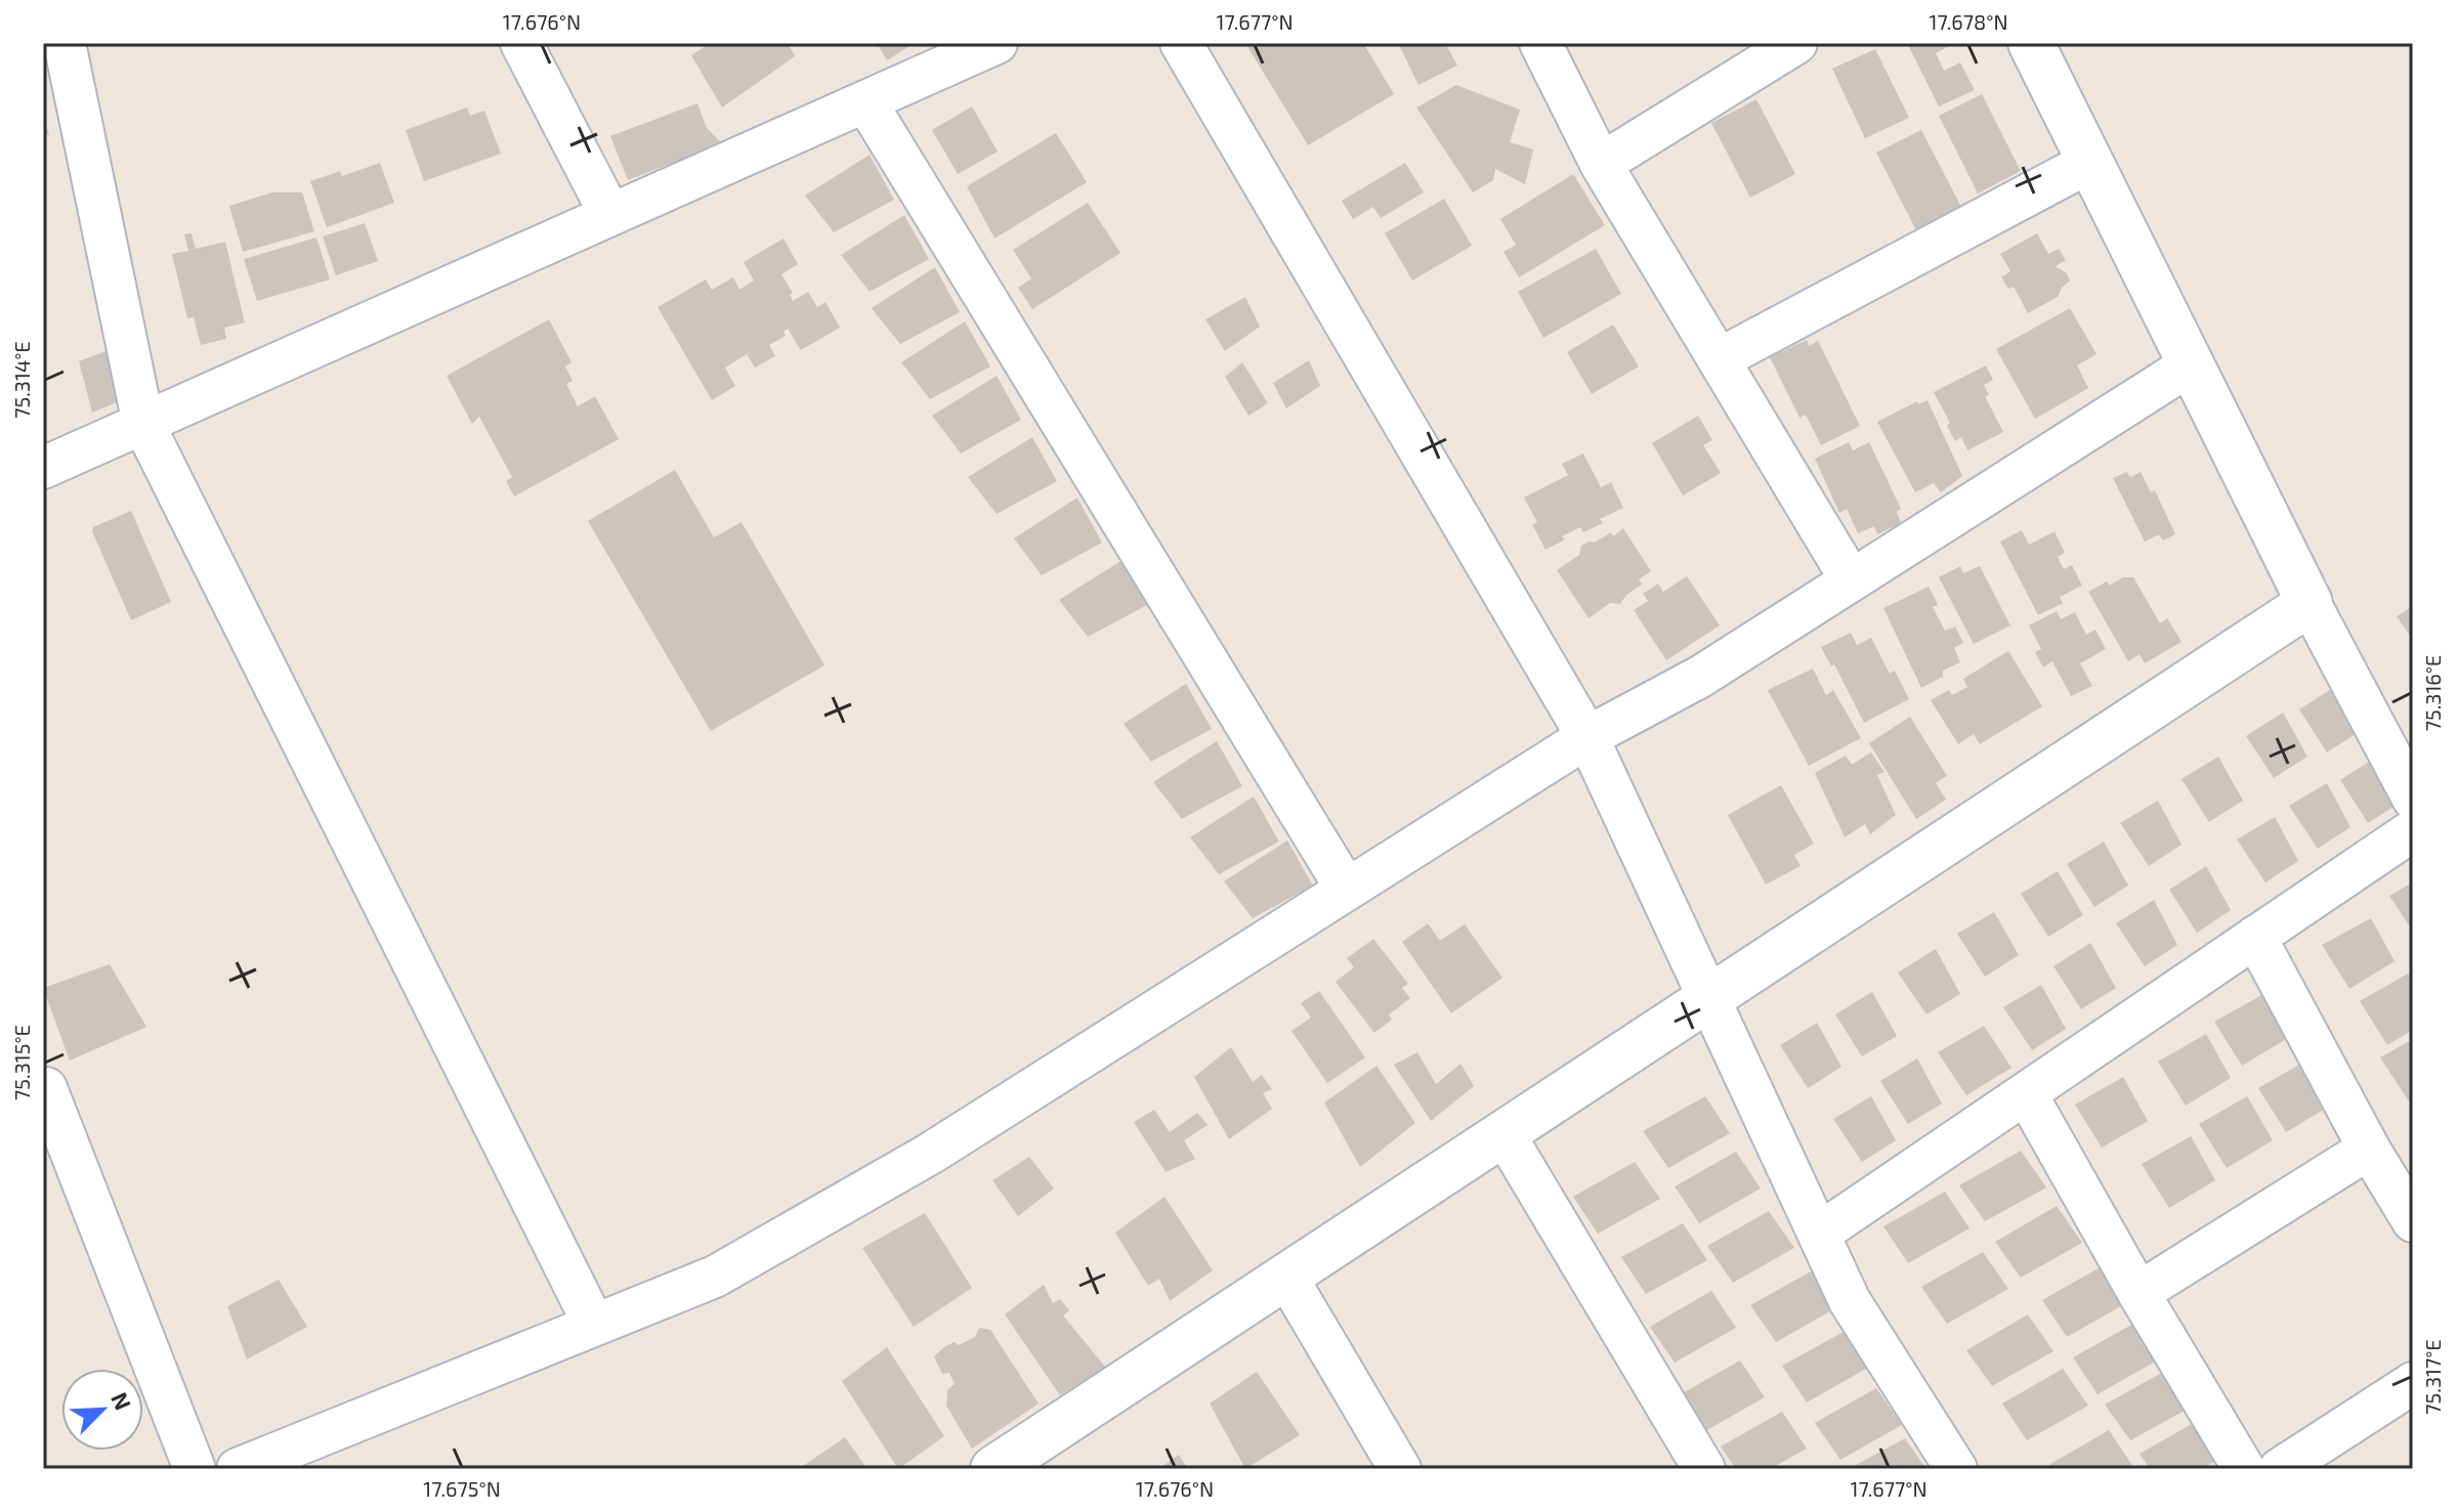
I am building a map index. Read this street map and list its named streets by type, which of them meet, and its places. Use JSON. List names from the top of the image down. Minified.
{"north":"top right","coordinates":["17.676°N","17.677°N","17.678°N","75.314°E","75.316°E","75.315°E","75.317°E","17.675°N"]}
